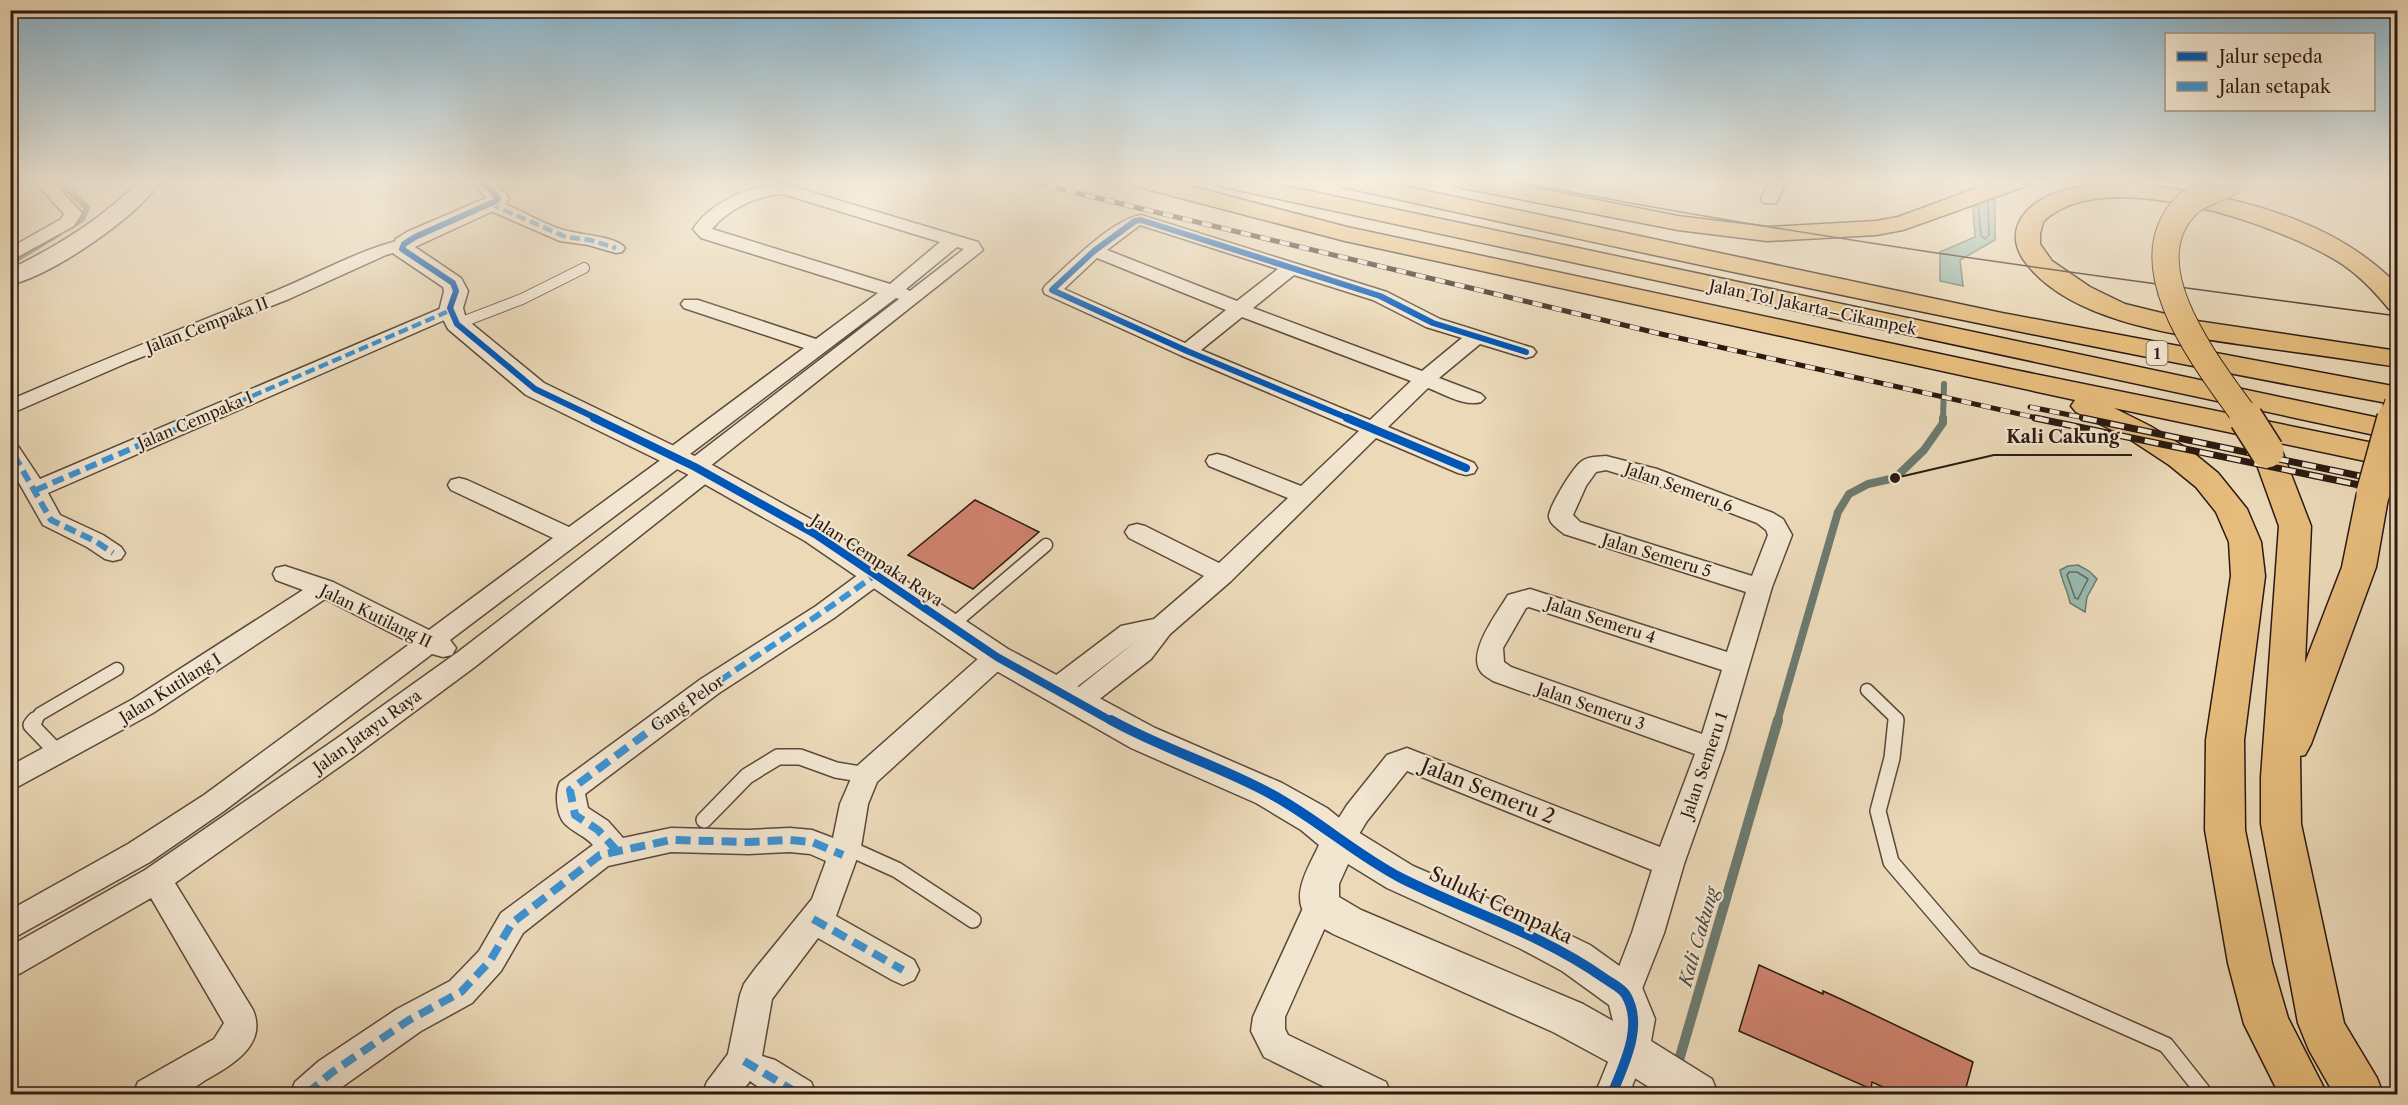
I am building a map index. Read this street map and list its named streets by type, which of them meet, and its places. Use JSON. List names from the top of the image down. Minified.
{"streets":{"highway":["Jalan Tol Jakarta–Cikampek","1"],"street":["Jalan Cempaka II","Jalan Cempaka I","Jalan Semeru 6","Jalan Semeru 5","Jalan Cempaka Raya","Jalan Kutilang II","Jalan Semeru 4","Jalan Kutilang I","Gang Pelor","Jalan Semeru 3","Jalan Jatayu Raya","Jalan Semeru 1","Jalan Semeru 2","Suluki Cempaka"]},"crossings":[["Jalan Cempaka I","Jalan Cempaka Raya"],["Jalan Semeru 6","Jalan Semeru 5"],["Jalan Semeru 6","Jalan Semeru 1"],["Jalan Semeru 5","Jalan Semeru 1"],["Jalan Cempaka Raya","Gang Pelor"],["Jalan Cempaka Raya","Jalan Jatayu Raya"],["Jalan Cempaka Raya","Jalan Semeru 2"],["Jalan Cempaka Raya","Suluki Cempaka"],["Jalan Kutilang II","Jalan Kutilang I"],["Jalan Kutilang II","Jalan Jatayu Raya"],["Jalan Semeru 4","Jalan Semeru 3"],["Jalan Semeru 4","Jalan Semeru 1"],["Jalan Semeru 3","Jalan Semeru 1"],["Jalan Semeru 1","Jalan Semeru 2"],["Jalan Semeru 1","Suluki Cempaka"],["Jalan Semeru 2","Suluki Cempaka"]],"water":["Kali Cakung"],"places":["Kali Cakung"],"legend":["Jalur sepeda","Jalan setapak"]}
